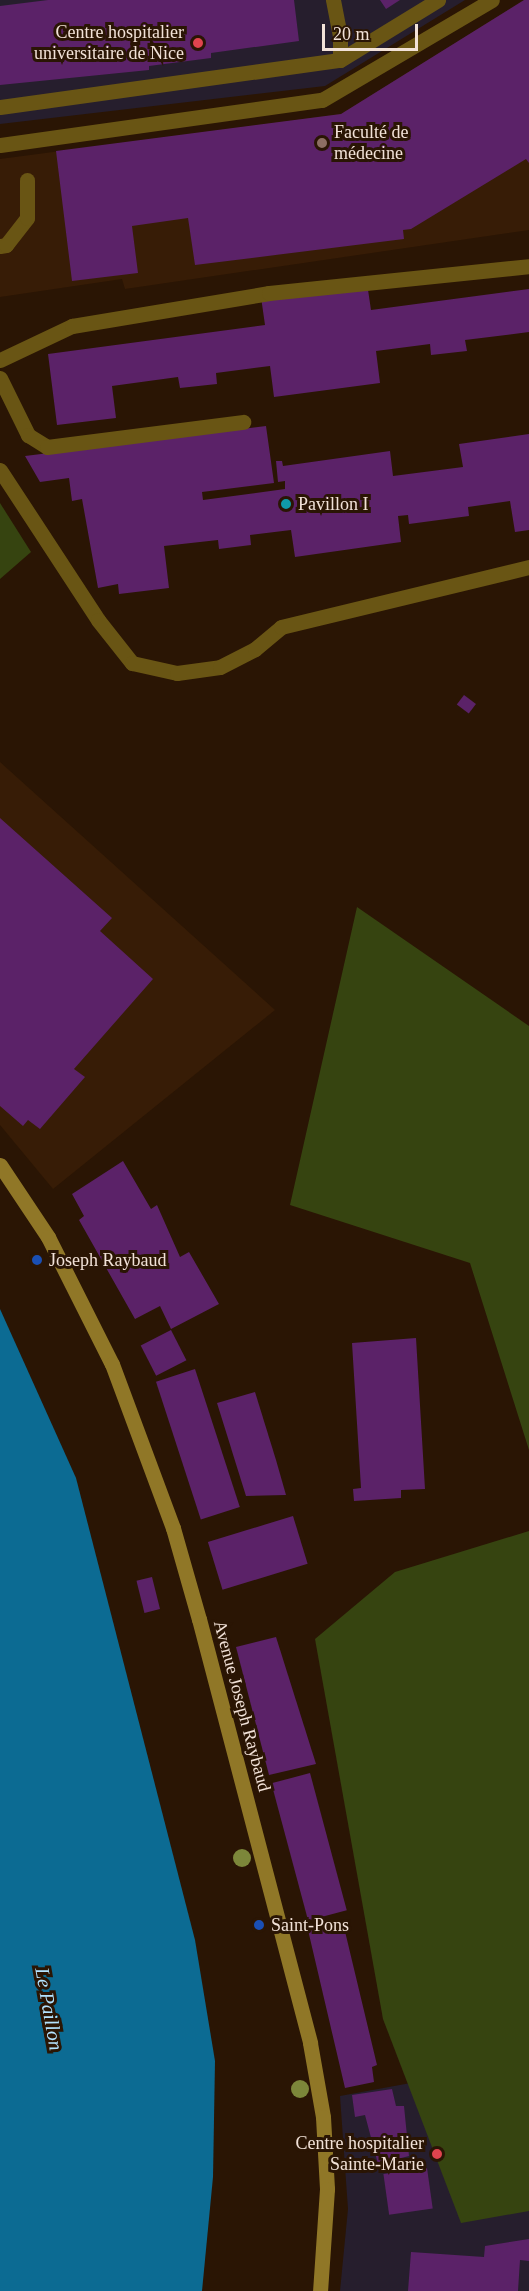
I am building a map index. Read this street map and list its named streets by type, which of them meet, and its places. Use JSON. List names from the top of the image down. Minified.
{"streets":{"main road":["Avenue Joseph Raybaud"]},"water":["Le Paillon"],"places":["Centre hospitalier universitaire de Nice","Faculté de médecine","Pavillon I","Joseph Raybaud","Saint-Pons","Centre hospitalier Sainte-Marie"],"scale_bar":"20 m"}
